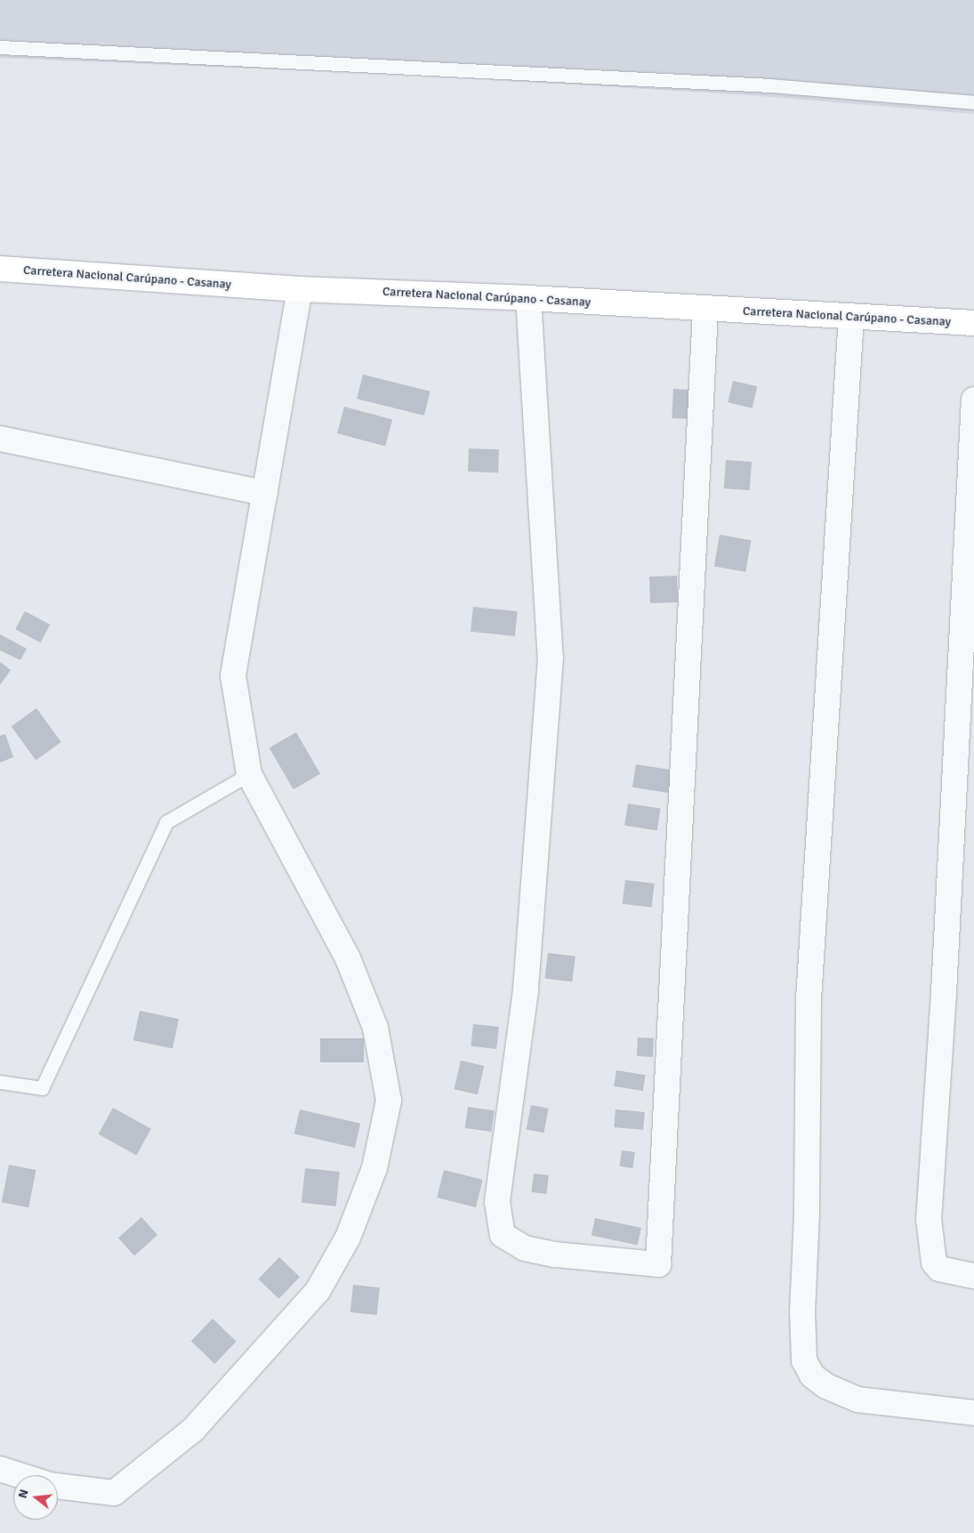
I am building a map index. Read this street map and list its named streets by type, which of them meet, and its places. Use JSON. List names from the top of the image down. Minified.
{"streets":{"highway":["Carretera Nacional Carúpano - Casanay"]},"north":"left"}
